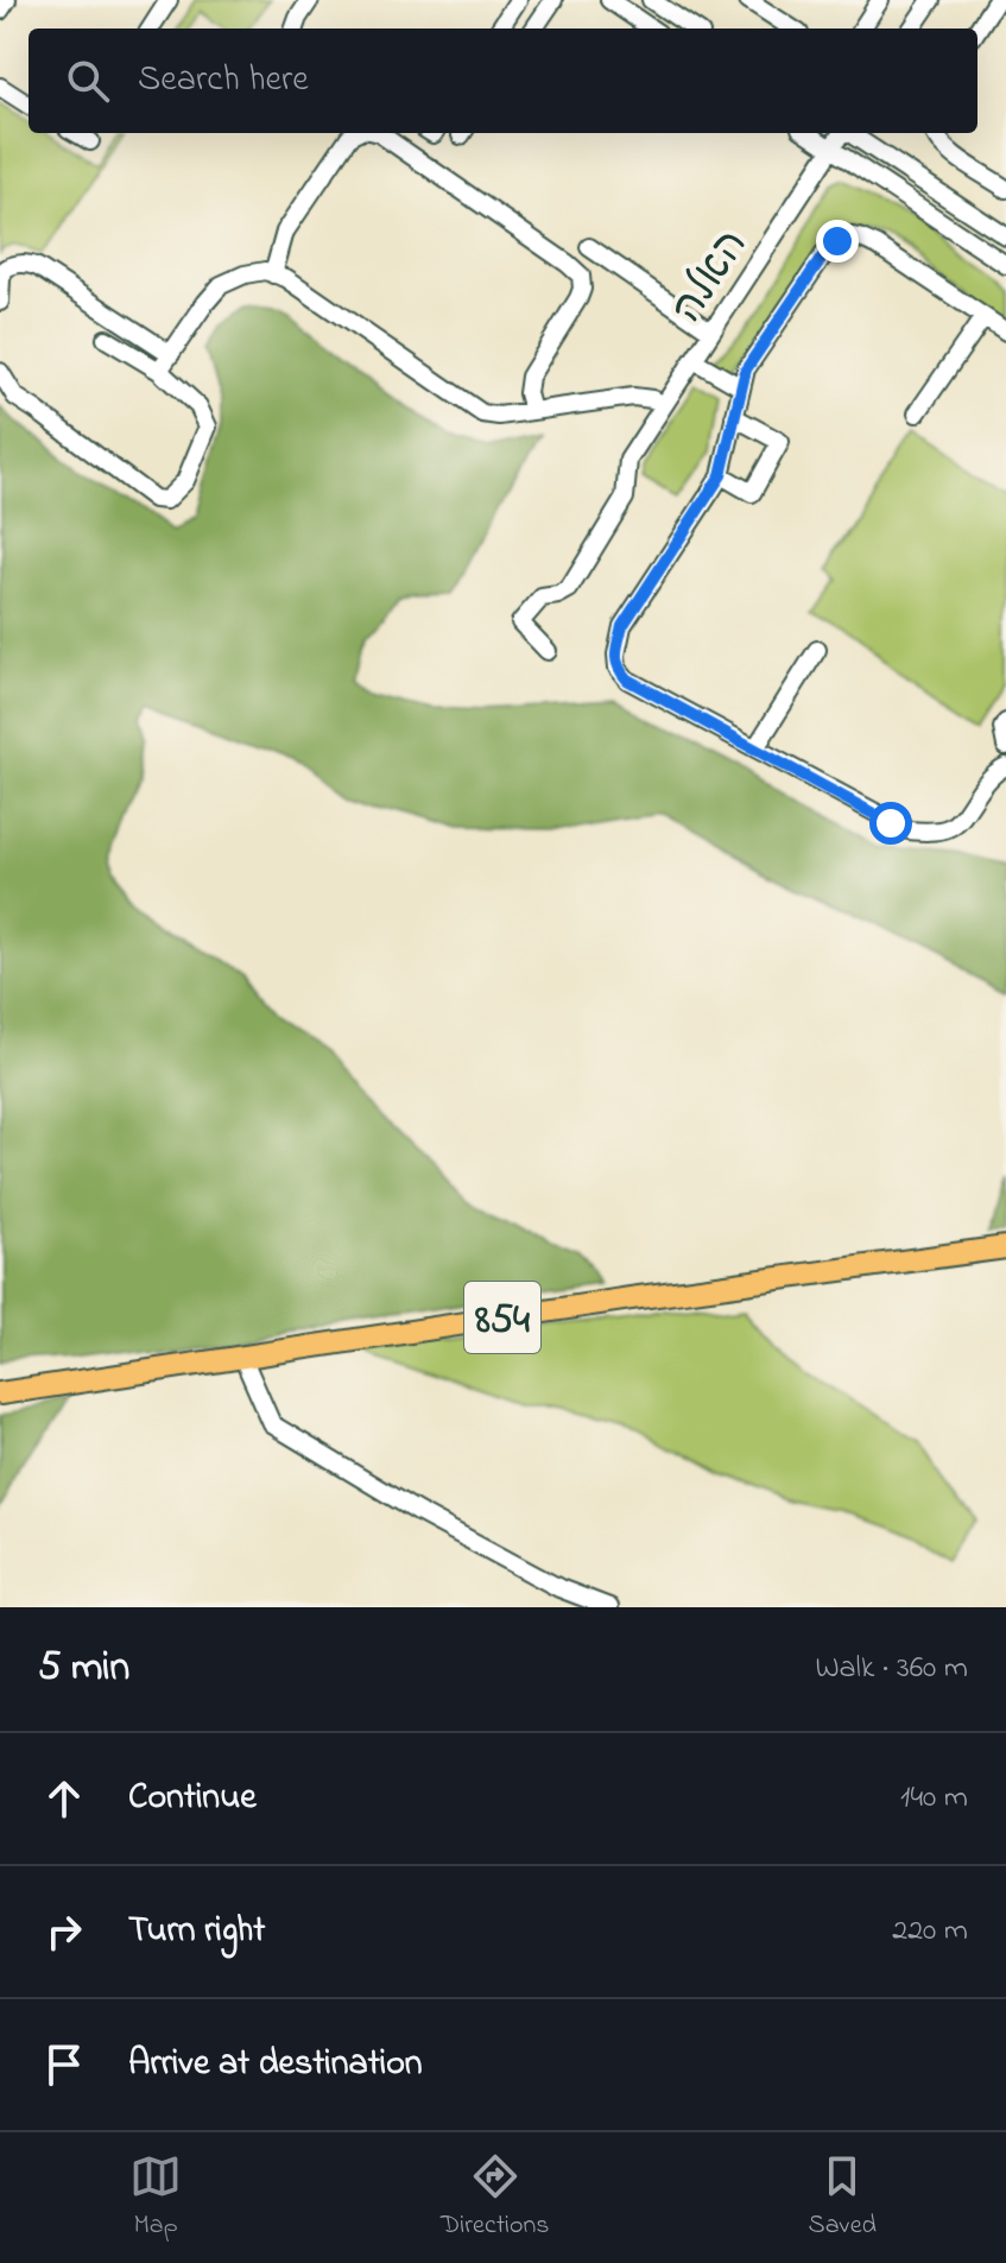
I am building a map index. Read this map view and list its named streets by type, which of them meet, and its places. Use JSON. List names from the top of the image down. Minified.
{"streets":{"main road":["854"],"street":["האלה"]},"page":{"search":"Search here","heading":["5 min","Walk · 360 m"],"list":[["Continue","140 m"],["Turn right","220 m"],"Arrive at destination"],"nav":["Map","Directions","Saved"]}}
